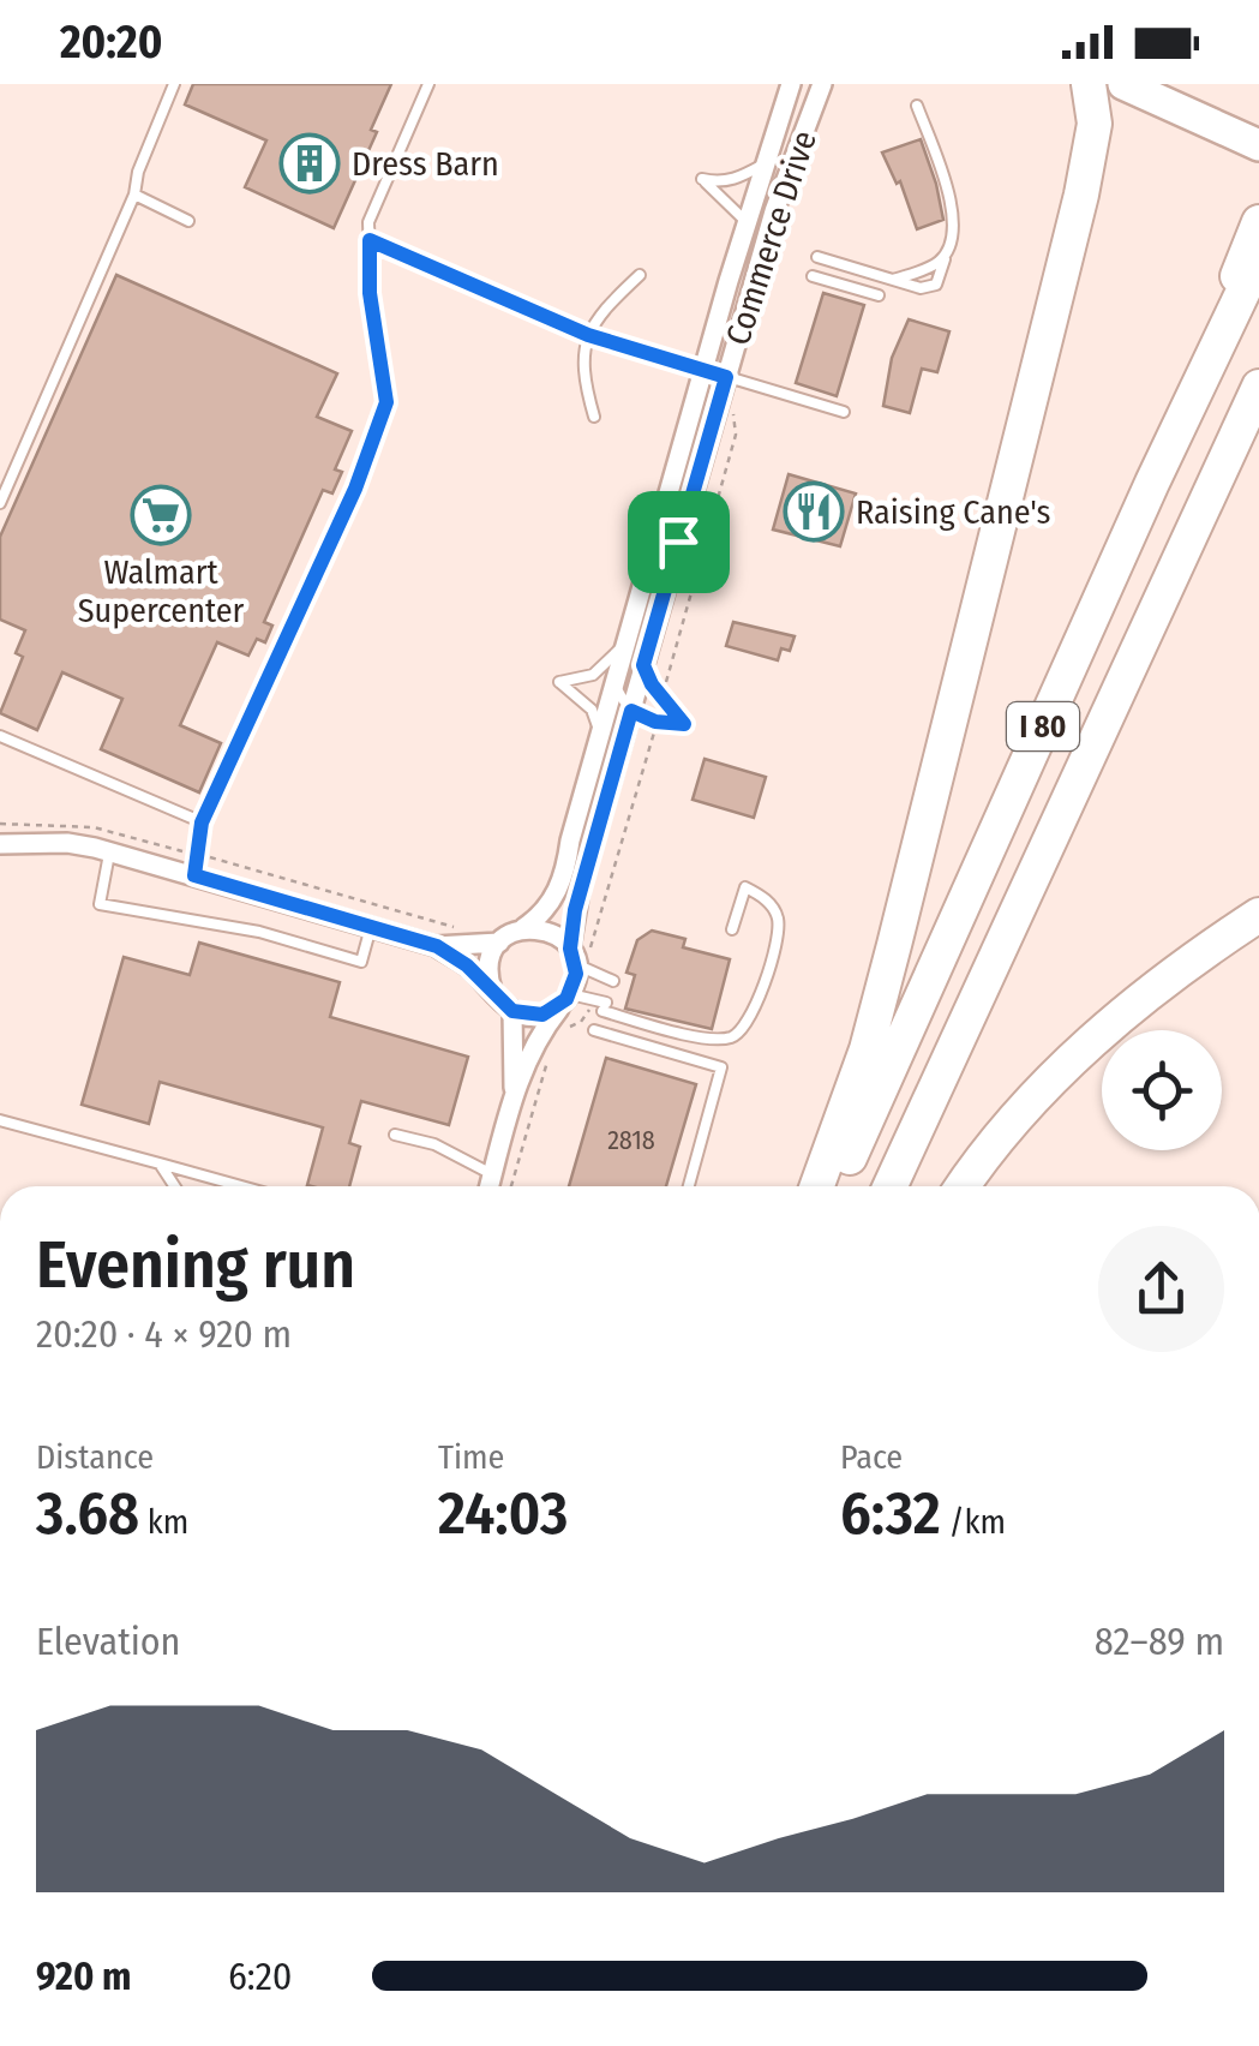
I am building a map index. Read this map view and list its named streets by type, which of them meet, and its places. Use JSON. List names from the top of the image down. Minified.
{"streets":{"highway":["I 80"],"street":["Commerce Drive"]},"places":{"building":["Dress Barn"],"restaurant":["Raising Cane's"],"supermarket":["Walmart Supercenter"]},"house_numbers":["2818"],"page":{"status":"20:20","heading":["Evening run","20:20 · 4 × 920 m"],"stats":[["Distance","3.68 km"],["Time","24:03"],["Pace","6:32 /km"]],"chart":["Elevation","82–89 m"],"list":[{"name":"920 m","note":"6:20"}]}}
